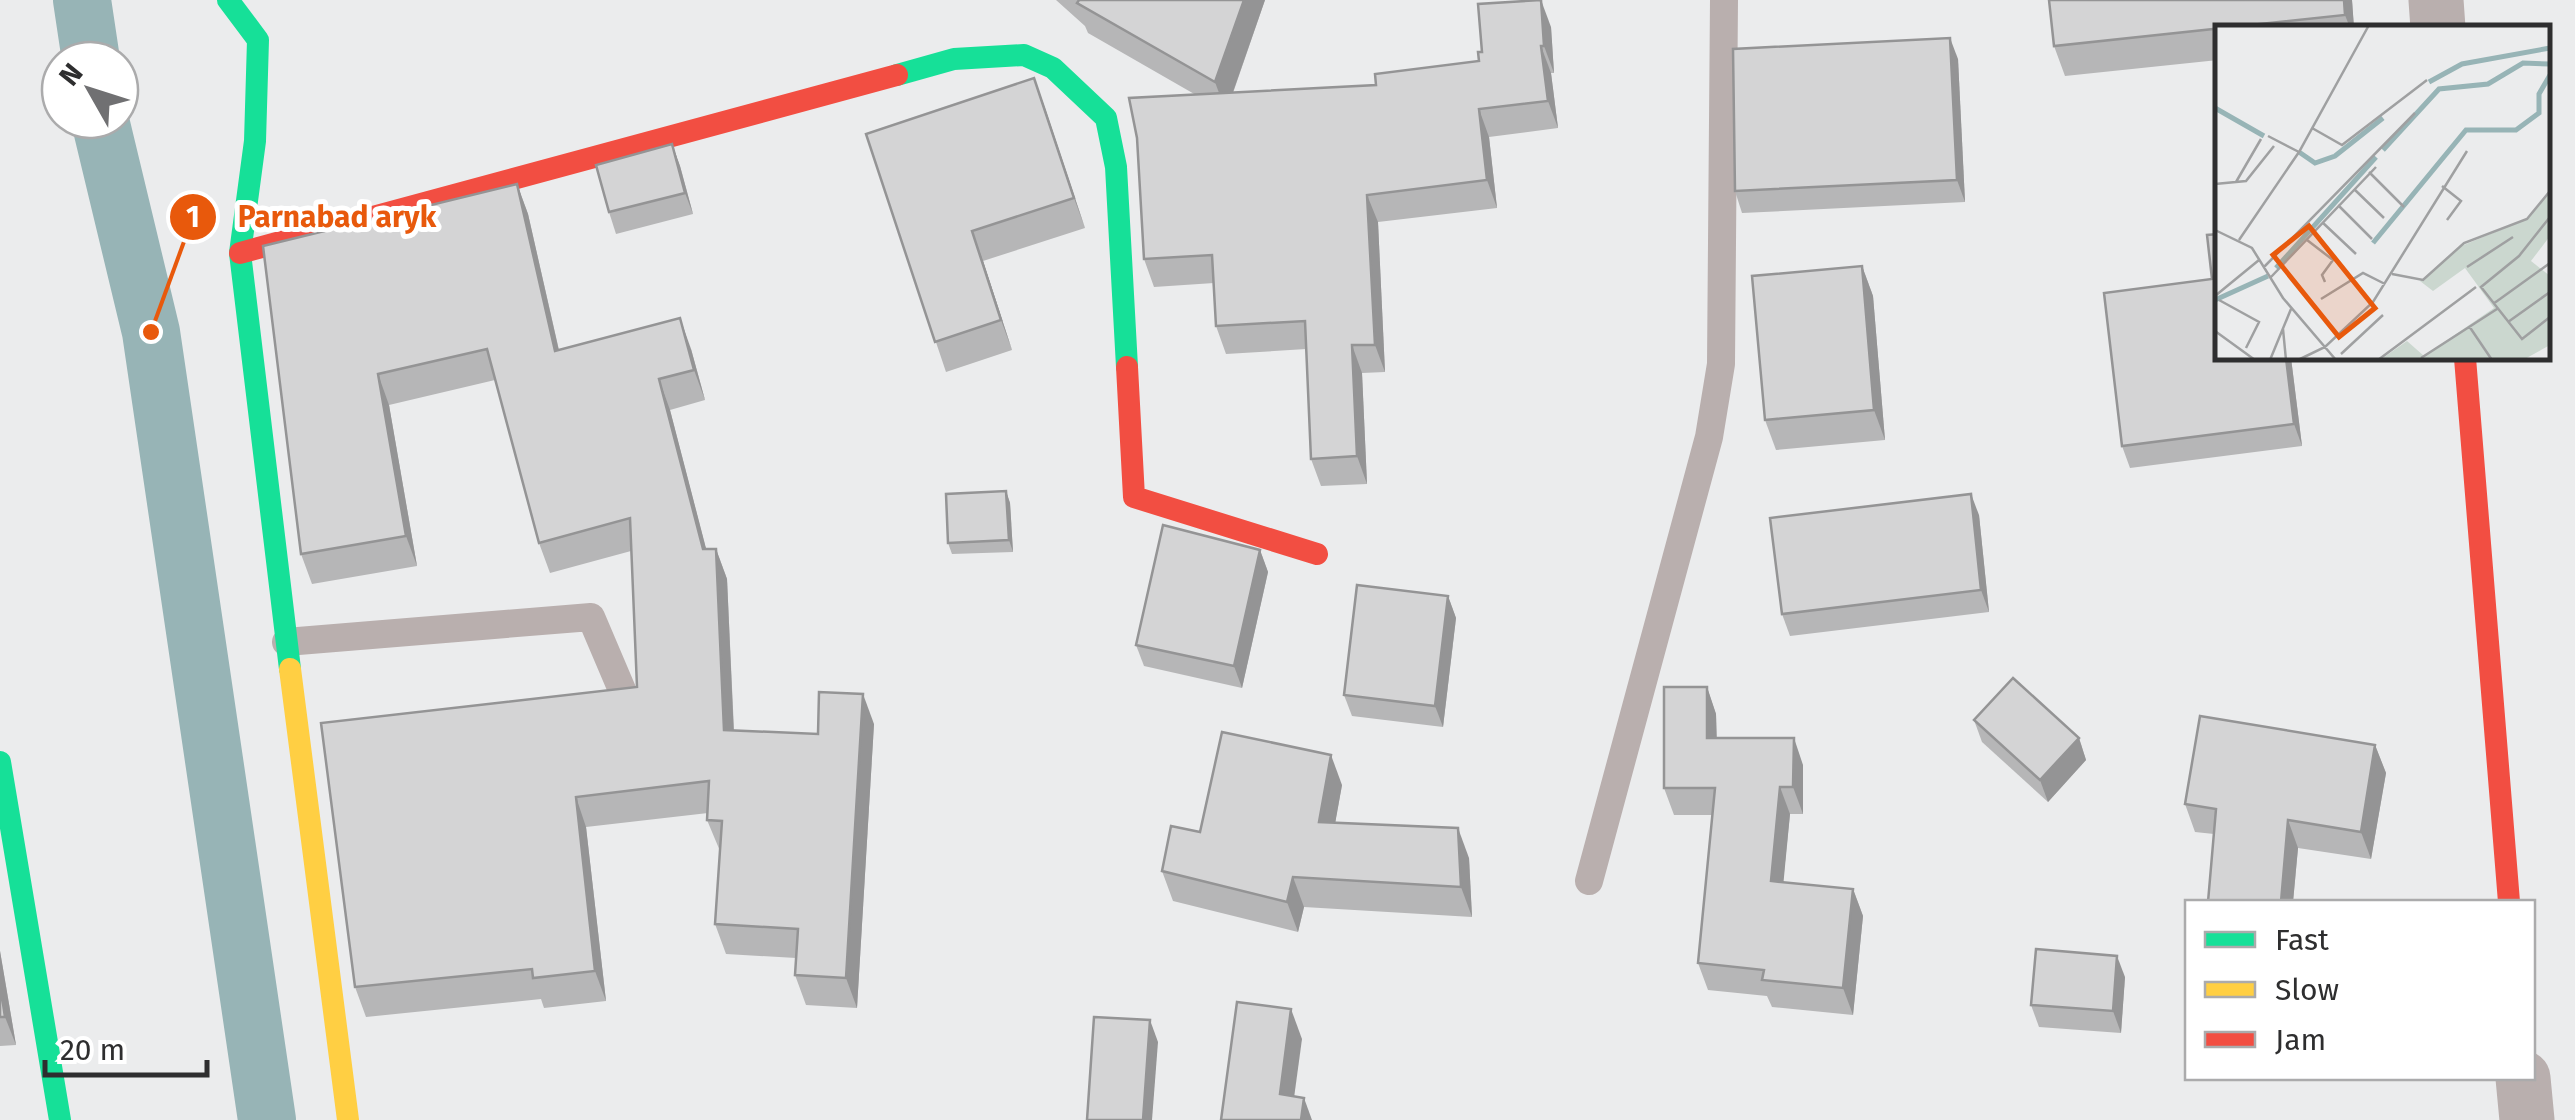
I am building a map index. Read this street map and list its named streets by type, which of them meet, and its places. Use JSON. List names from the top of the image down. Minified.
{"places":["Parnabad aryk"],"legend":["Fast","Slow","Jam"],"scale_bar":"20 m","north":"top left"}
